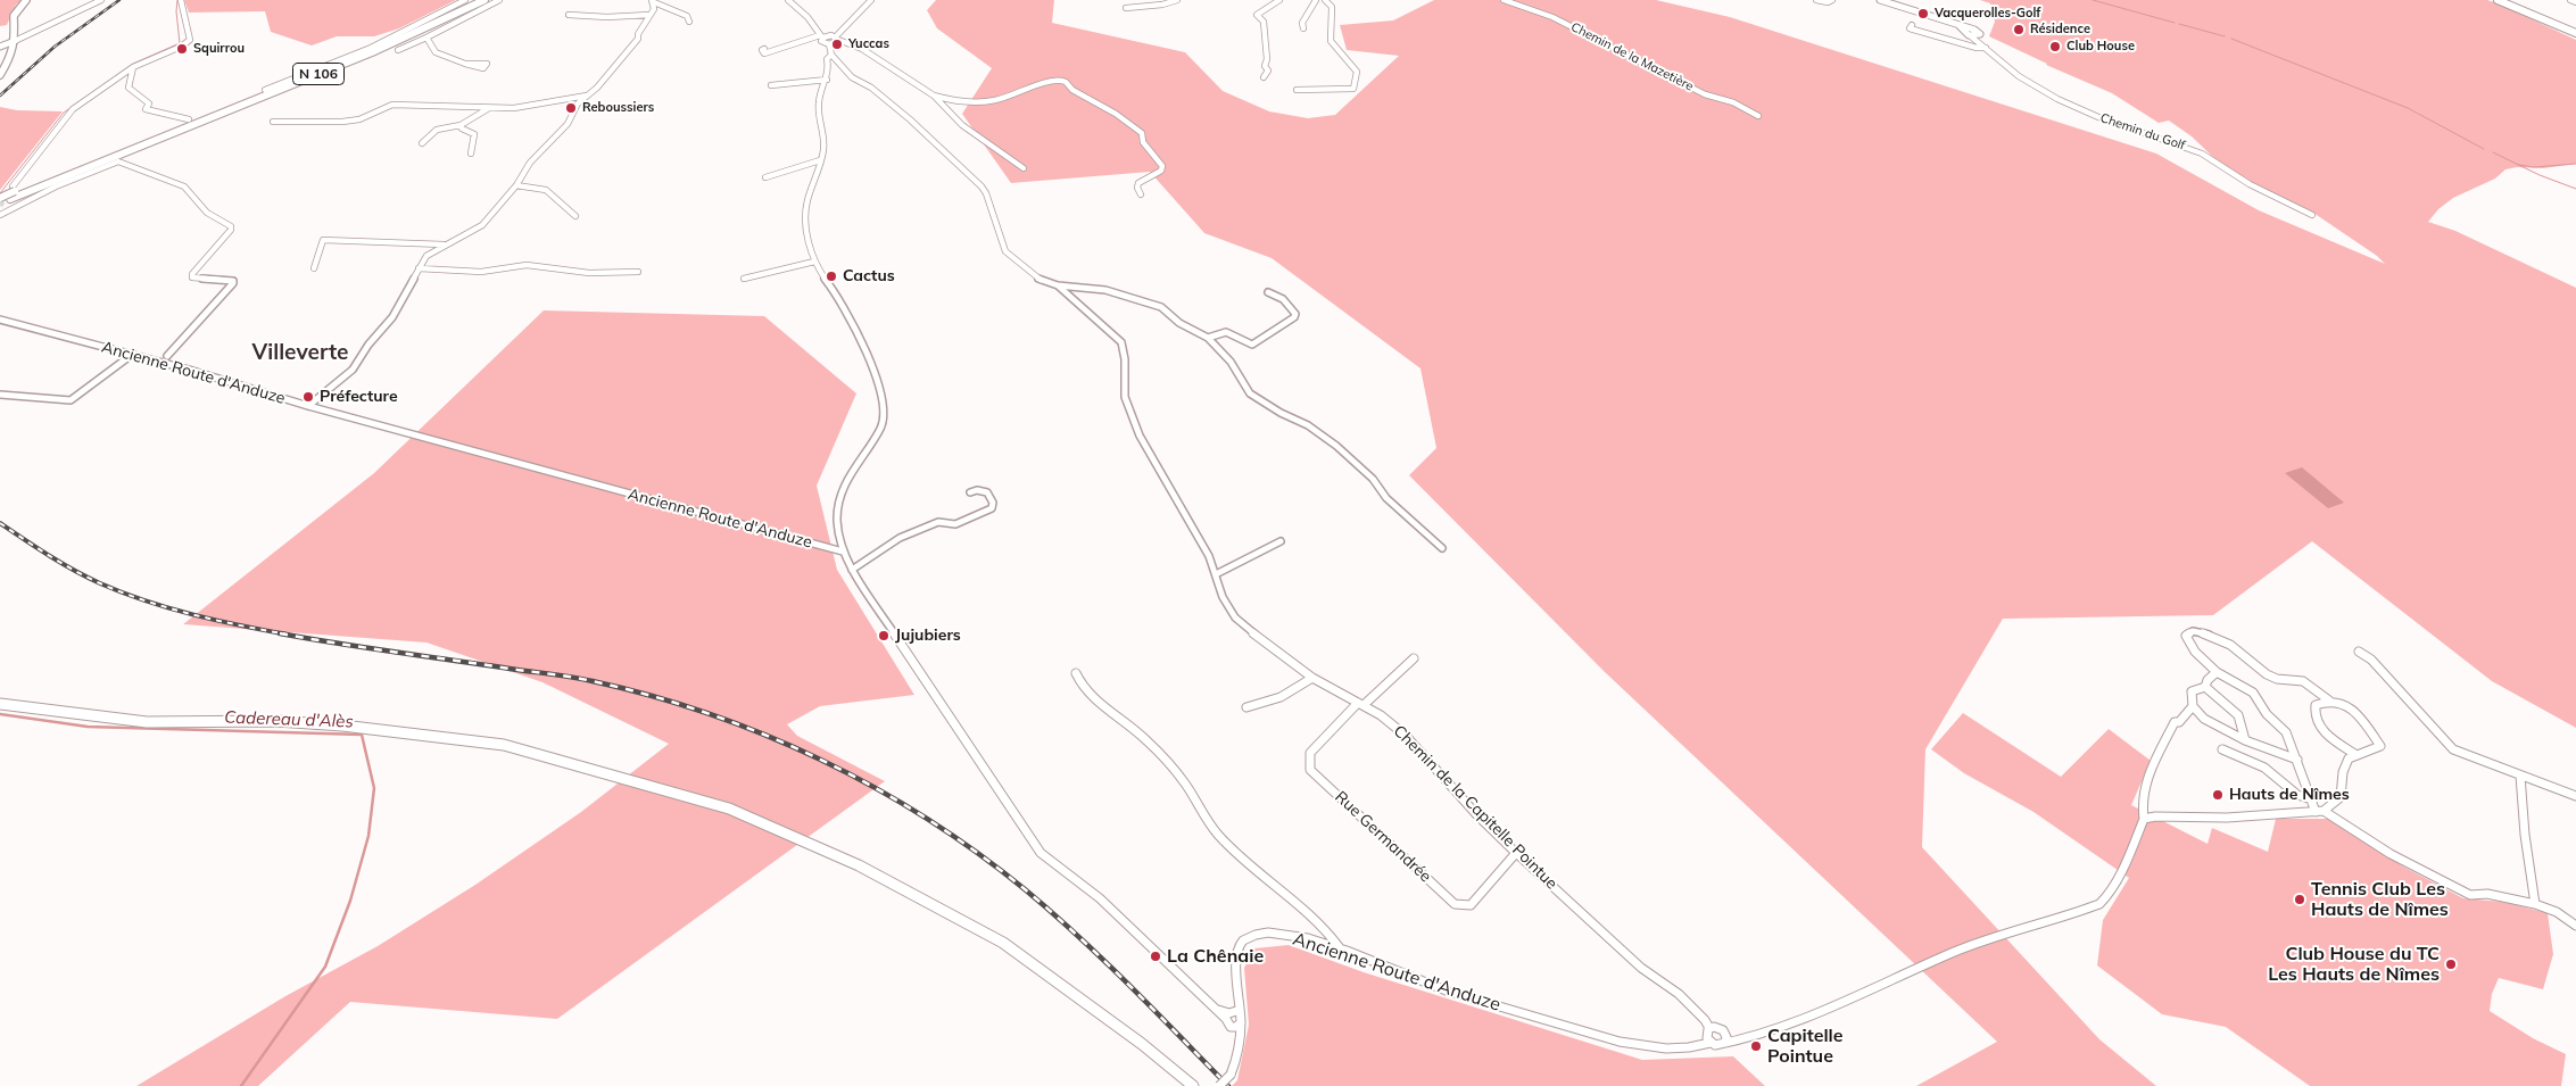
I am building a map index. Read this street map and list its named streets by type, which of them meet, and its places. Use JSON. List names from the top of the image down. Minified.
{"streets":{"main road":["N 106"],"street":["Chemin de la Mazetière","Chemin du Golf","Ancienne Route d'Anduze","Chemin de la Capitelle Pointue","Rue Germandrée"]},"crossings":[["Ancienne Route d'Anduze","Chemin de la Capitelle Pointue"],["Chemin de la Capitelle Pointue","Rue Germandrée"]],"districts":["Villeverte"],"water":["Cadereau d'Alès"],"places":["Vacquerolles-Golf","Résidence","Yuccas","Club House","Squirrou","Reboussiers","Cactus","Préfecture","Jujubiers","Hauts de Nîmes","Tennis Club Les Hauts de Nîmes","La Chênaie","Club House du TC Les Hauts de Nîmes","Capitelle Pointue"]}
